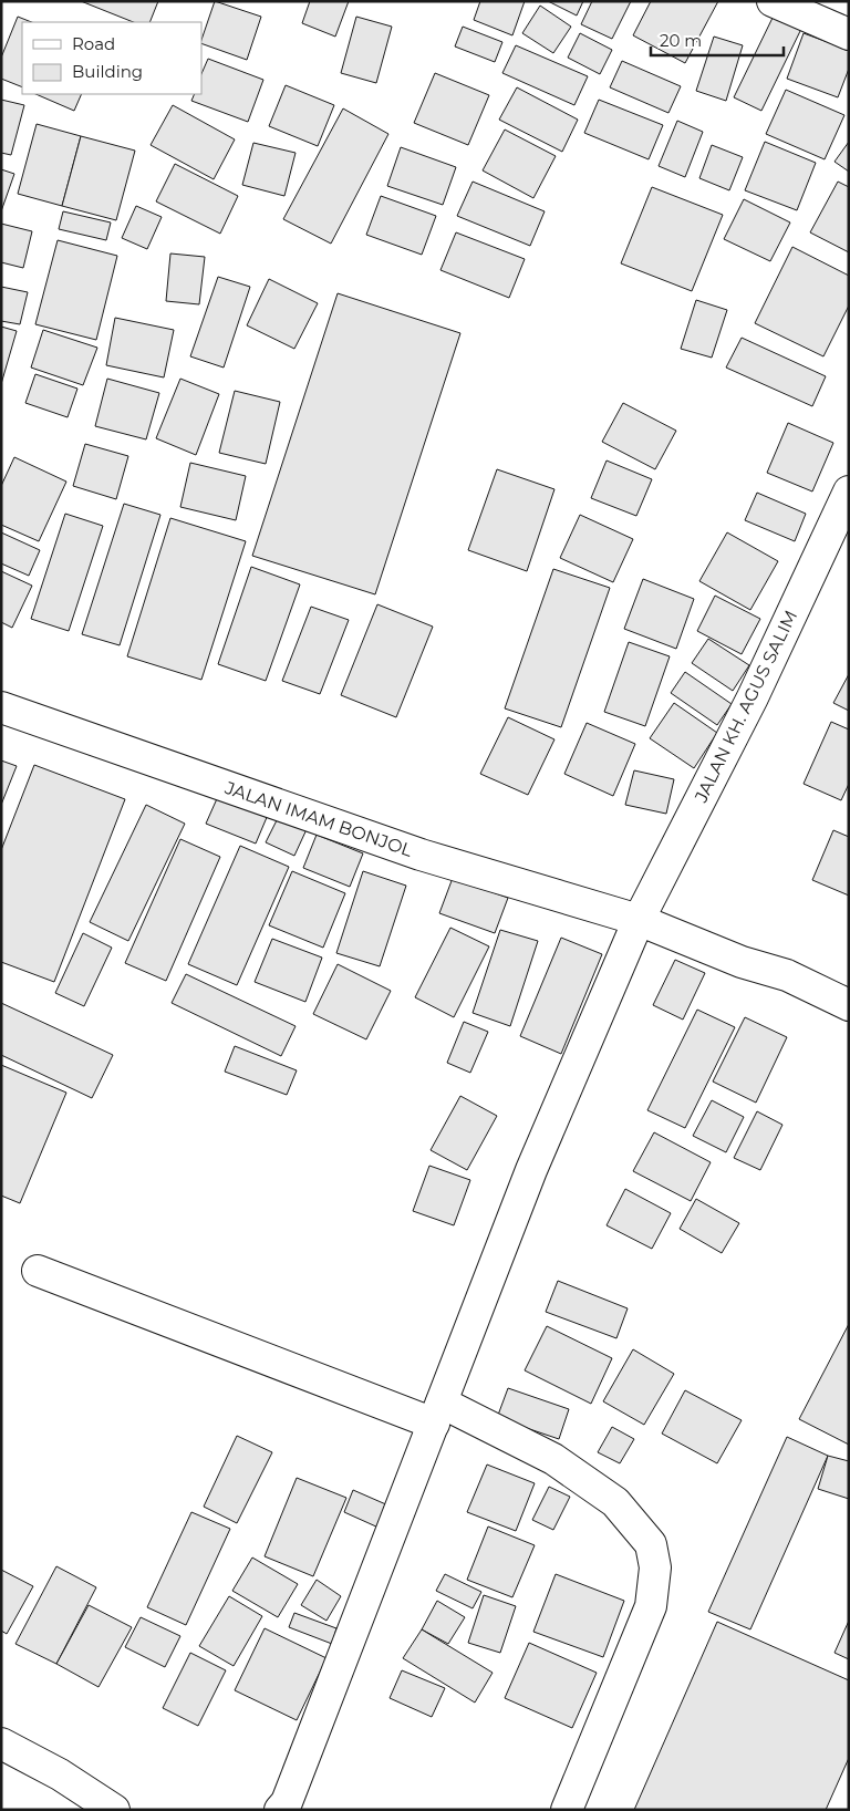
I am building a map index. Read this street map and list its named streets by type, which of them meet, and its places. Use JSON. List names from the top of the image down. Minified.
{"streets":{"street":["JALAN KH. AGUS SALIM","JALAN IMAM BONJOL"]},"crossings":[["JALAN KH. AGUS SALIM","JALAN IMAM BONJOL"]],"legend":["Road","Building"],"scale_bar":"20 m"}
